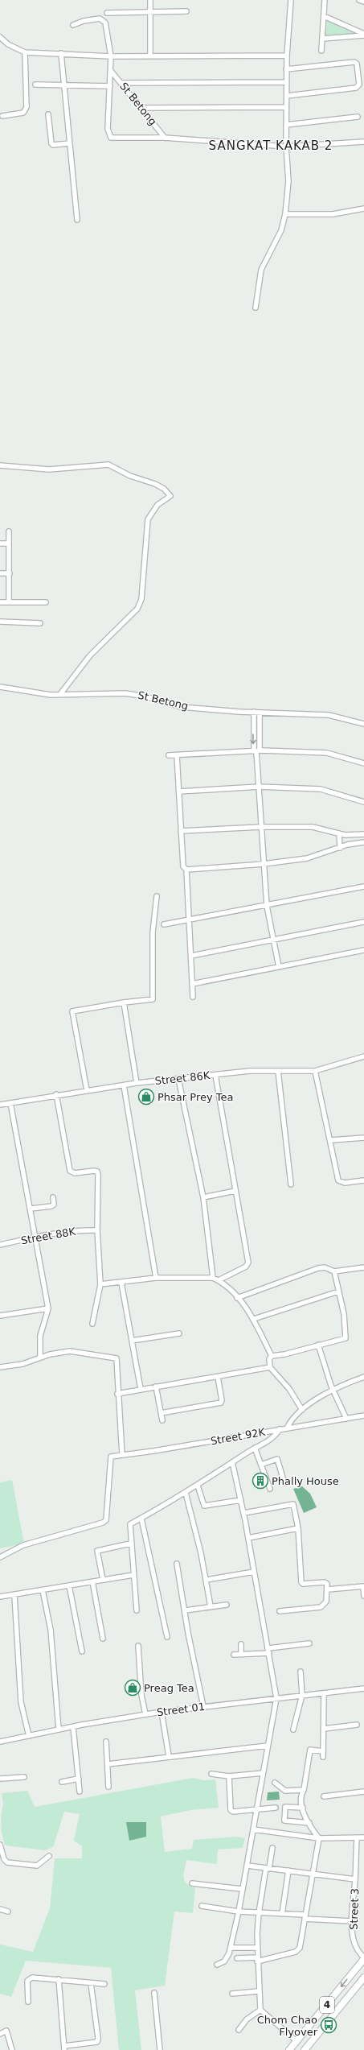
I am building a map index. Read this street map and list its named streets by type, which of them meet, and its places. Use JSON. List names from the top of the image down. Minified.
{"streets":{"highway":["4"],"street":["St Betong","Street 86K","Street 88K","Street 92K","Street 01","Street 3"]},"crossings":[["Street 3","4"]],"districts":["SANGKAT KAKAB 2"],"places":{"shop":["Phsar Prey Tea","Preag Tea"],"building":["Phally House"],"bus stop":["Chom Chao Flyover"]}}
